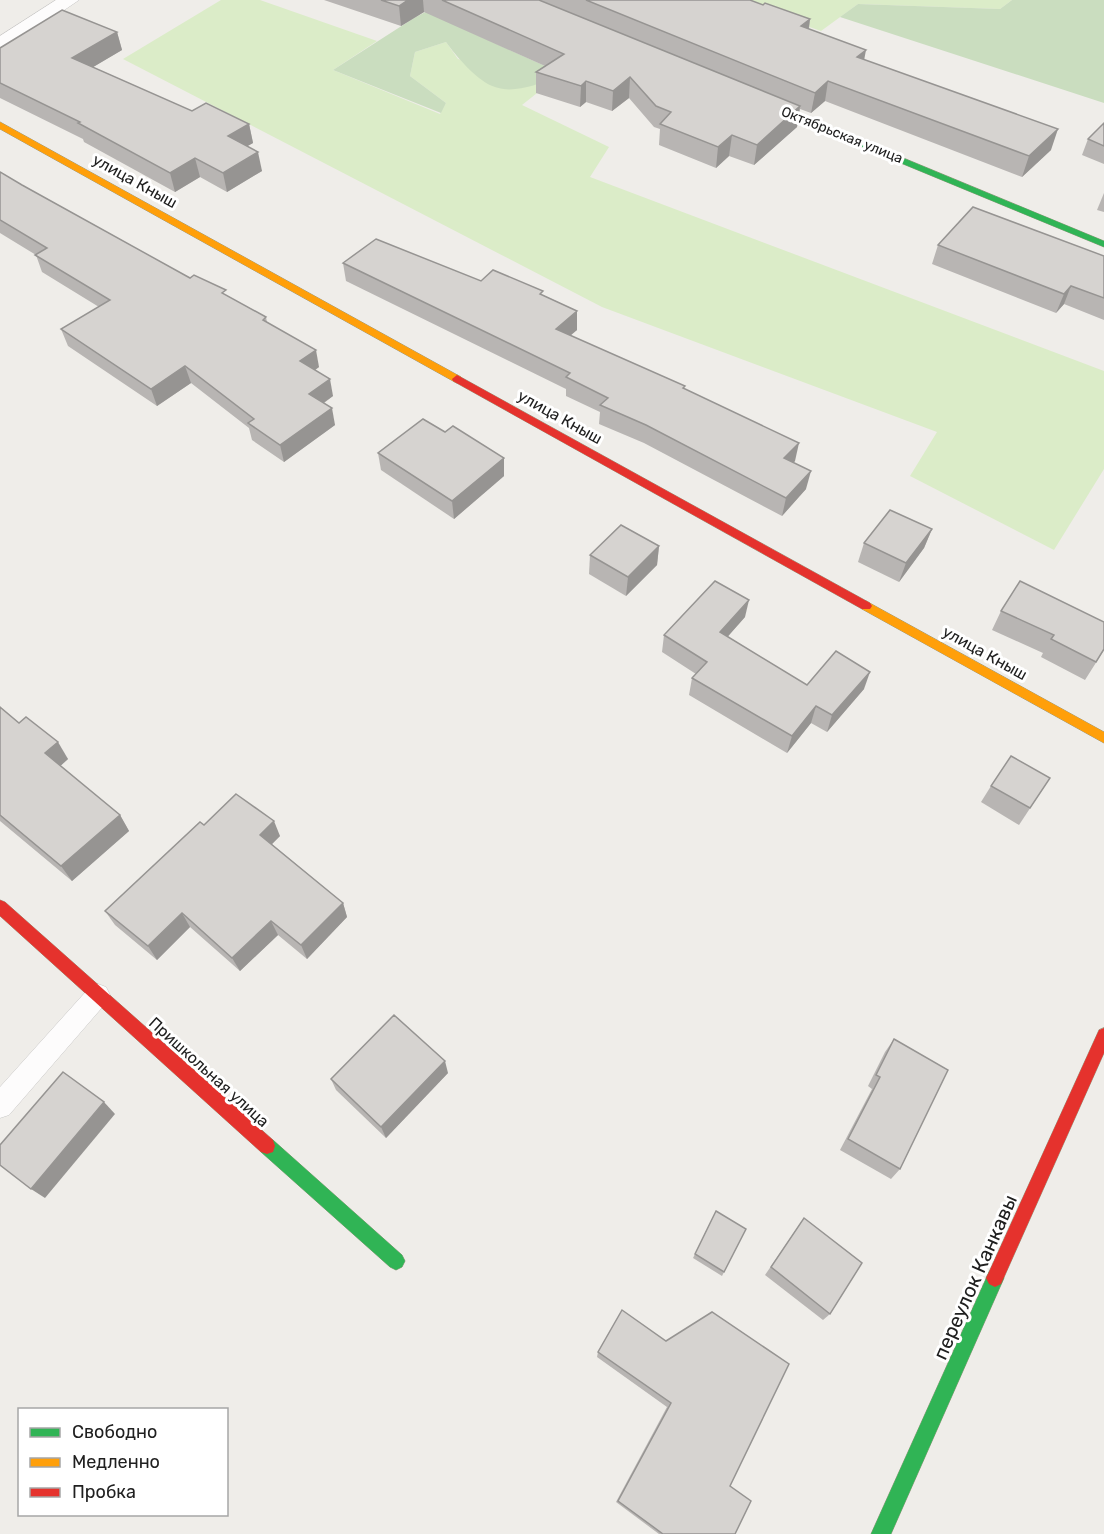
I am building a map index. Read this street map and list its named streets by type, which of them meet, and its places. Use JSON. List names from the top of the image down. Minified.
{"streets":{"street":["Октябрьская улица","улица Кныш","Пришкольная улица","переулок Канкавы"]},"legend":["Свободно","Медленно","Пробка"]}
